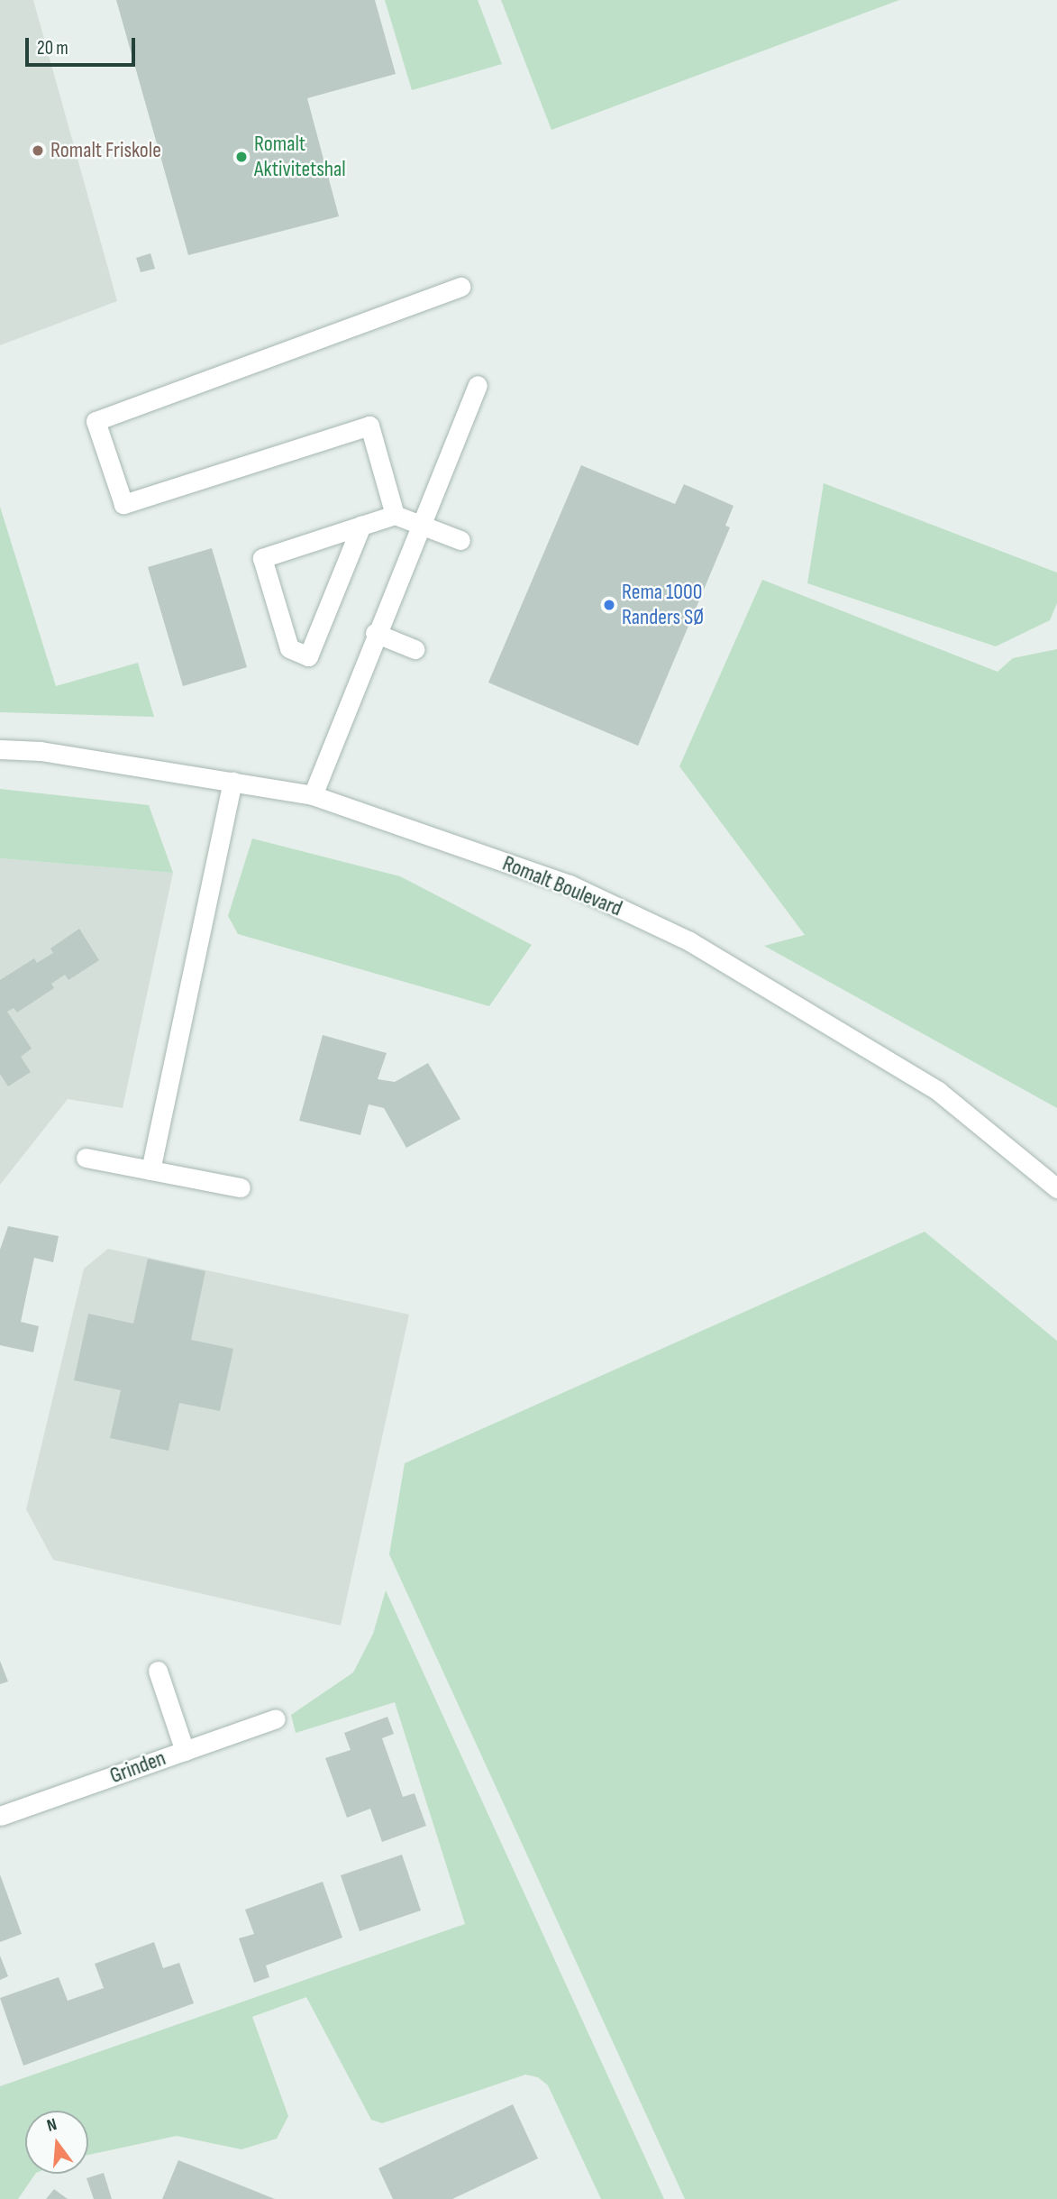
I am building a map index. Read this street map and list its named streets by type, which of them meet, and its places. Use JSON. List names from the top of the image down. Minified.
{"streets":{"street":["Romalt Boulevard","Grinden"]},"places":["Romalt Friskole","Romalt Aktivitetshal","Rema 1000 Randers SØ"],"scale_bar":"20 m","north":"top"}
